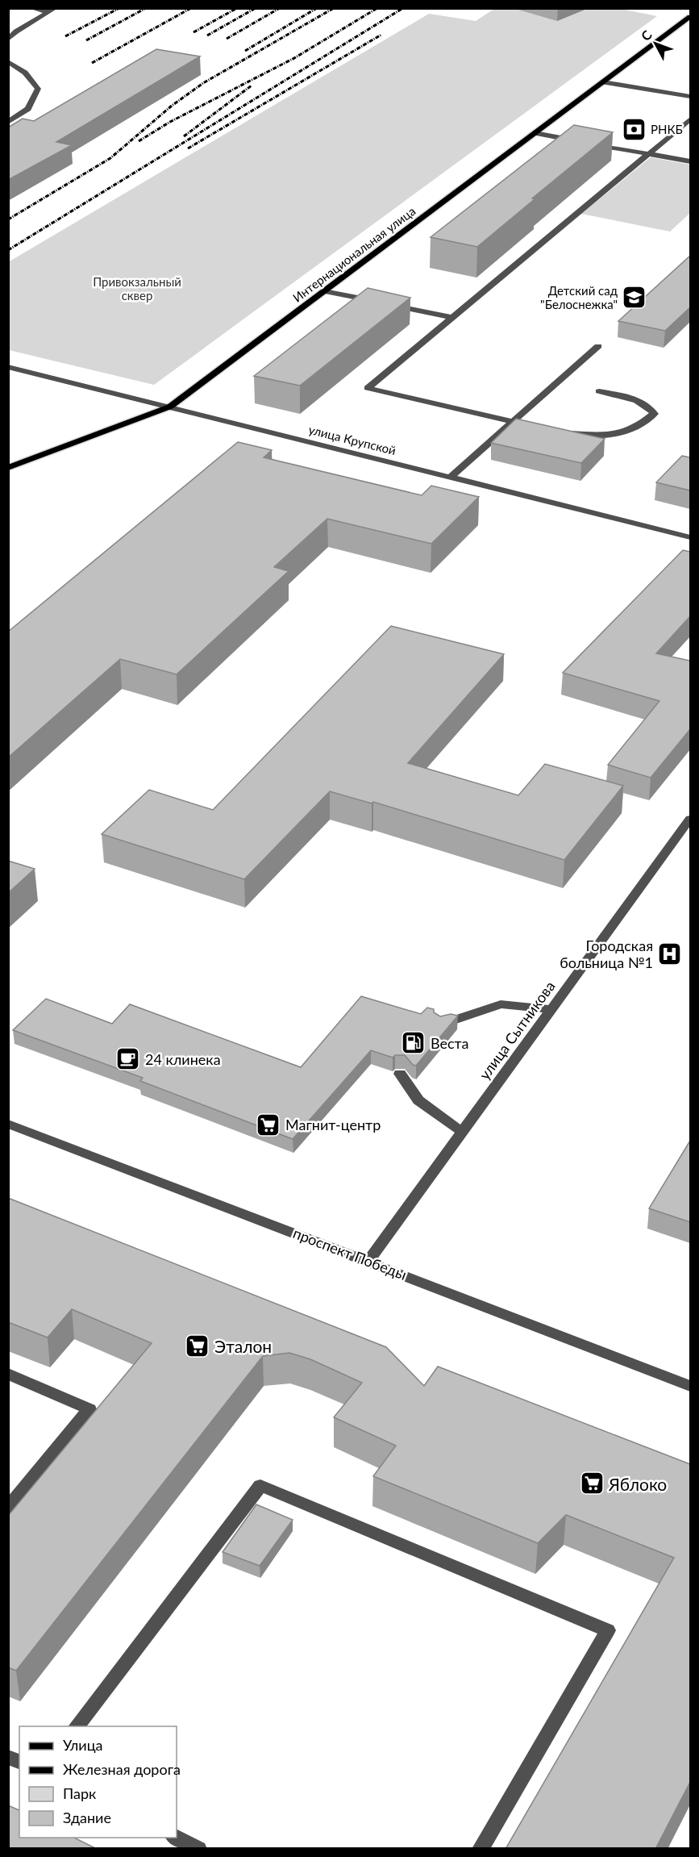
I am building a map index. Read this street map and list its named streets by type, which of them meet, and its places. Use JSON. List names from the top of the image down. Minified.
{"streets":{"main road":["Интернациональная улица"],"street":["улица Крупской","улица Сытникова","проспект Победы"]},"crossings":[["Интернациональная улица","улица Крупской"],["улица Сытникова","проспект Победы"]],"parks":["Привокзальный сквер"],"places":{"bank":["РНКБ"],"school or university":["Детский сад \"Белоснежка\""],"hospital":["Городская больница №1"],"fuel station":["Веста"],"cafe":["24 клинека"],"supermarket":["Магнит-центр","Эталон","Яблоко"]},"legend":["Улица","Железная дорога","Парк","Здание"],"north":"top left"}
